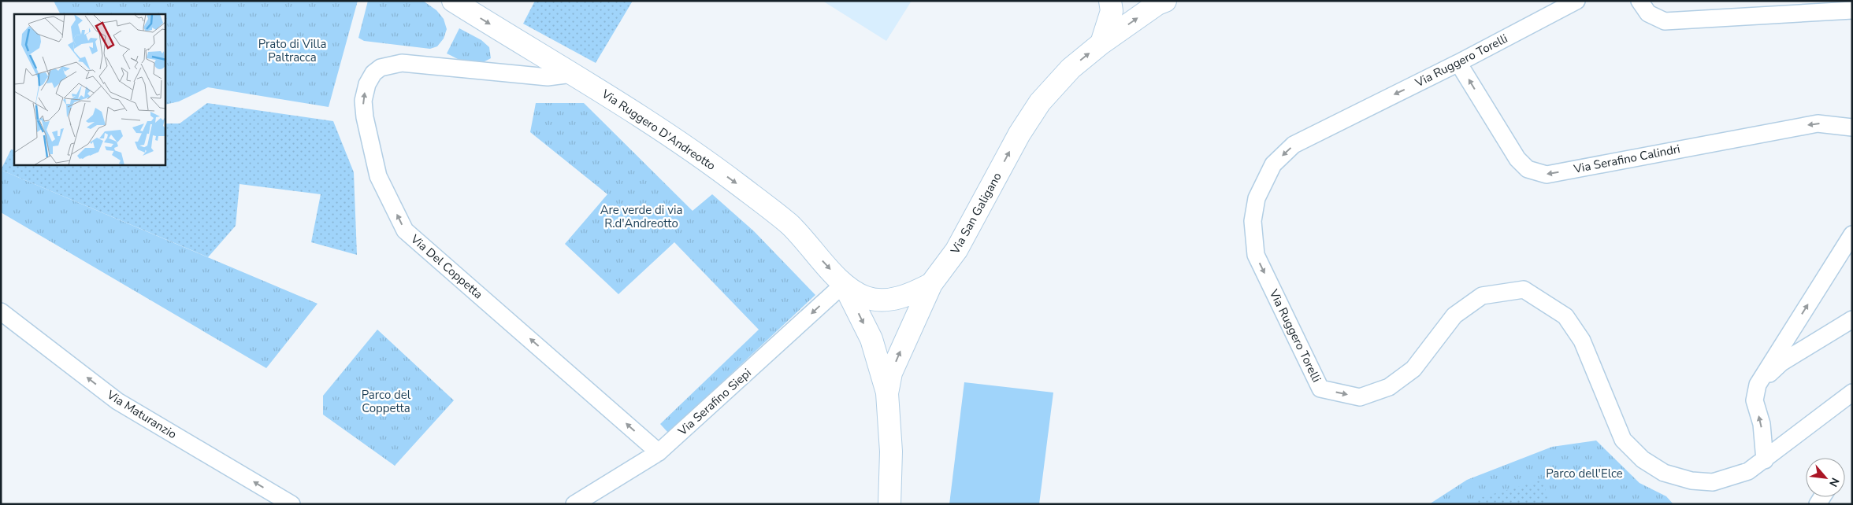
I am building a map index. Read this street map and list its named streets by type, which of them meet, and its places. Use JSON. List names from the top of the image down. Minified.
{"streets":{"main road":["Via Ruggero D'Andreotto","Via San Galigano"],"street":["Via Ruggero Torelli","Via Serafino Calindri","Via Del Coppetta","Via Serafino Siepi","Via Maturanzio"]},"crossings":[["Via Ruggero Torelli","Via Serafino Calindri"],["Via Ruggero D'Andreotto","Via San Galigano"],["Via Ruggero D'Andreotto","Via Del Coppetta"],["Via Ruggero D'Andreotto","Via Serafino Siepi"],["Via Del Coppetta","Via Serafino Siepi"]],"one_way":["Via Ruggero D'Andreotto","Via San Galigano","Via Serafino Siepi","Via Maturanzio"],"parks":["Prato di Villa Paltracca","Are verde di via R.d'Andreotto","Parco del Coppetta","Parco dell'Elce"],"north":"bottom right"}
